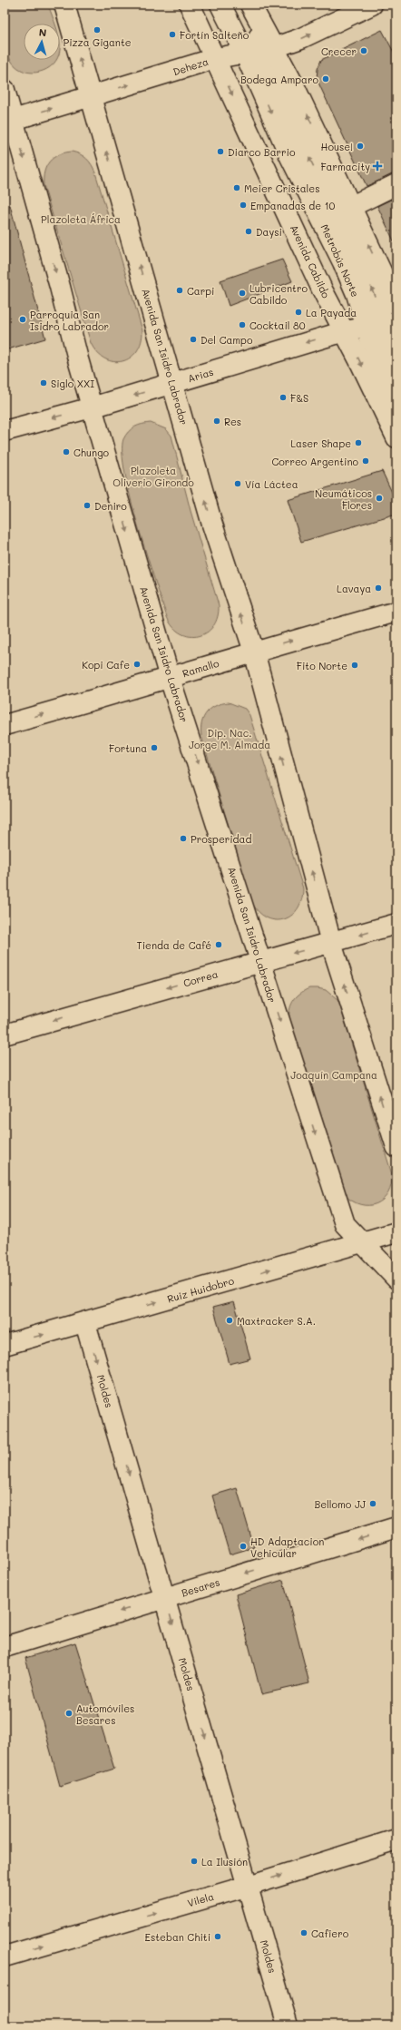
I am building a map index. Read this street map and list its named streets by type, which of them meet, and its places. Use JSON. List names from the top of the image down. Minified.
{"streets":{"street":["Deheza","Metrobús Norte","Avenida Cabildo","Avenida San Isidro Labrador","Arias","Ramallo","Correa","Ruiz Huidobro","Moldes","Besares","Vilela"]},"crossings":[["Deheza","Metrobús Norte"],["Deheza","Avenida Cabildo"],["Deheza","Avenida San Isidro Labrador"],["Metrobús Norte","Arias"],["Avenida Cabildo","Arias"],["Avenida San Isidro Labrador","Arias"],["Avenida San Isidro Labrador","Ramallo"],["Avenida San Isidro Labrador","Correa"],["Avenida San Isidro Labrador","Ruiz Huidobro"],["Ruiz Huidobro","Moldes"],["Moldes","Besares"],["Moldes","Vilela"]],"one_way":["Deheza","Arias","Ramallo","Correa","Ruiz Huidobro","Moldes","Besares","Vilela"],"parks":["Plazoleta África","Plazoleta Oliverio Girondo","Dip. Nac. Jorge M. Almada","Joaquín Campana"],"places":{"other":["Pizza Gigante","Fortín Salteño","Crecer","Bodega Amparo","House!","Diarco Barrio","Meier Cristales","Empanadas de 10","Daysi","Carpi","Lubricentro Cabildo","La Payada","Parroquia San Isidro Labrador","Cocktail 80","Del Campo","Siglo XXI","F&S","Res","Laser Shape","Chungo","Correo Argentino","Vía Láctea","Neumáticos Flores","Deniro","Lavaya","Kopi Cafe","Fito Norte","Fortuna","Prosperidad","Tienda de Café","Maxtracker S.A.","Bellomo JJ","HD Adaptacion Vehicular","Automóviles Besares","La Ilusión","Cafiero","Esteban Chiti"],"health":["Farmacity"]},"north":"top"}
